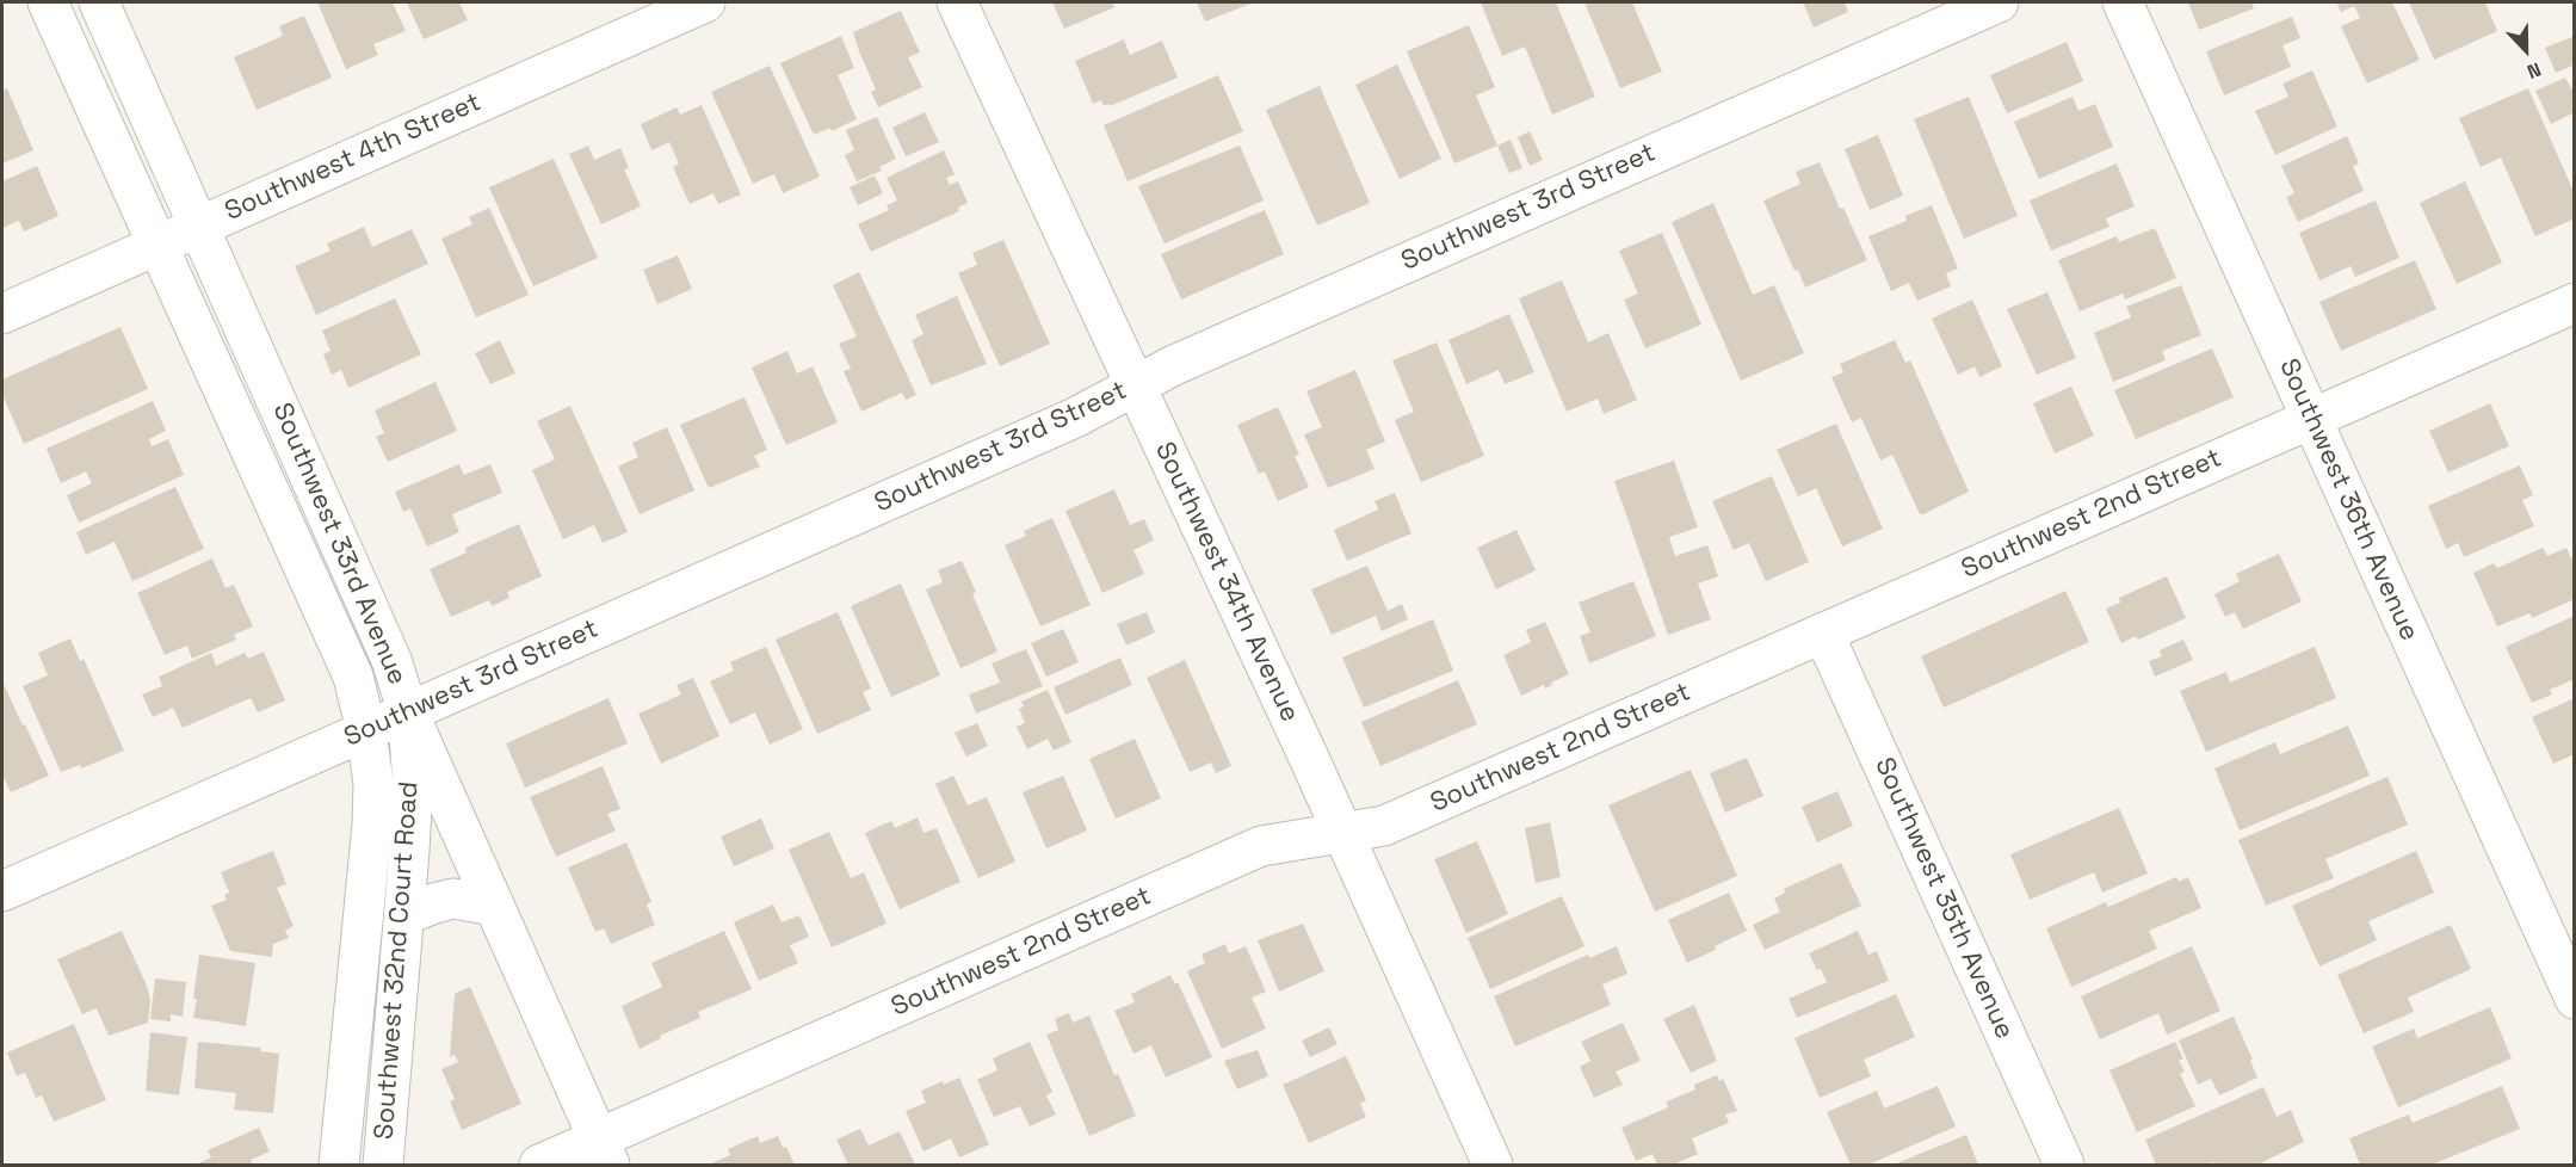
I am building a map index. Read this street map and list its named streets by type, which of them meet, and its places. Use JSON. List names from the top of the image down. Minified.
{"streets":{"street":["Southwest 4th Street","Southwest 3rd Street","Southwest 36th Avenue","Southwest 2nd Street","Southwest 33rd Avenue","Southwest 34th Avenue","Southwest 35th Avenue","Southwest 32nd Court Road"]},"crossings":[["Southwest 4th Street","Southwest 33rd Avenue"],["Southwest 3rd Street","Southwest 33rd Avenue"],["Southwest 3rd Street","Southwest 34th Avenue"],["Southwest 3rd Street","Southwest 32nd Court Road"],["Southwest 36th Avenue","Southwest 2nd Street"],["Southwest 2nd Street","Southwest 33rd Avenue"],["Southwest 2nd Street","Southwest 34th Avenue"],["Southwest 2nd Street","Southwest 35th Avenue"],["Southwest 33rd Avenue","Southwest 32nd Court Road"]],"north":"bottom"}
